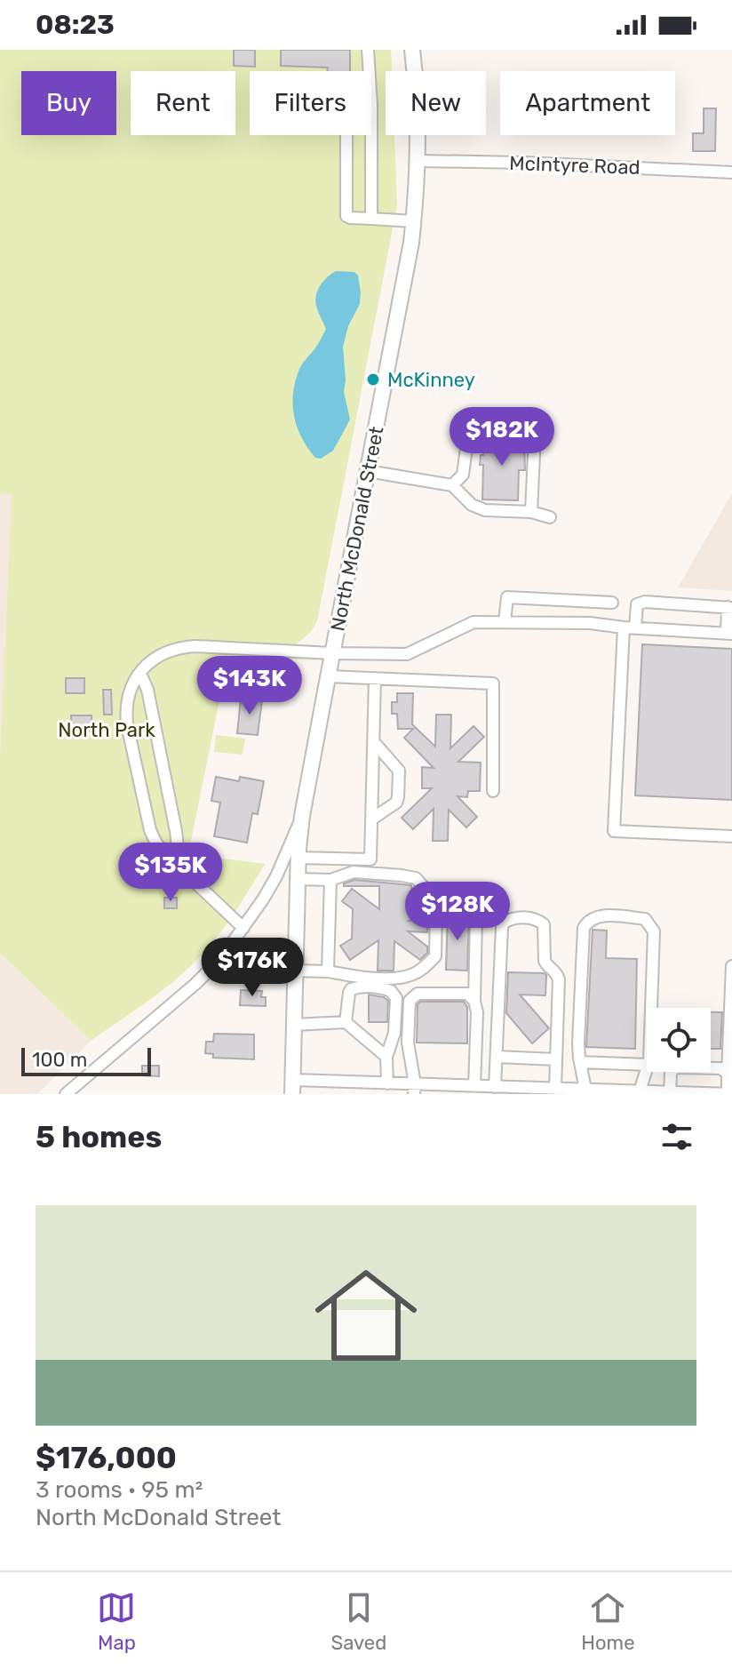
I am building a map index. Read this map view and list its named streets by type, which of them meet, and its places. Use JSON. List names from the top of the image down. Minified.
{"streets":{"main road":["North McDonald Street"],"street":["McIntyre Road"]},"crossings":[["McIntyre Road","North McDonald Street"]],"parks":["North Park"],"places":["McKinney"],"scale_bar":"100 m","page":{"status":"08:23","chip":["Buy","Rent","Filters","New","Apartment"],"price":["$182K","$143K","$135K","$128K","$176K"],"scale":"100 m","heading":"5 homes","list":[{"name":"$176,000","note":"3 rooms · 95 m² · North McDonald Street"}],"tabs":["Map","Saved","Home"]}}
